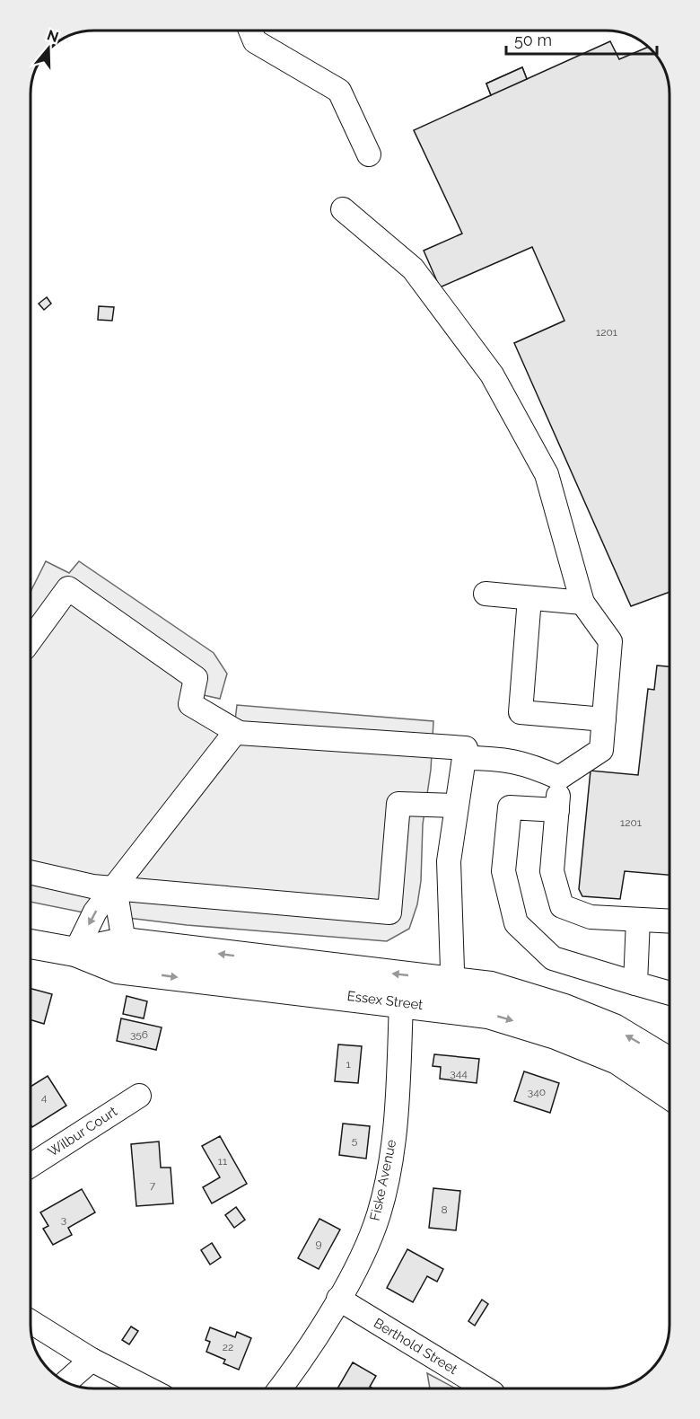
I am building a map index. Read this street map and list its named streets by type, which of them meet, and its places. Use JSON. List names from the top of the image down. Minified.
{"streets":{"main road":["Essex Street"],"street":["Wilbur Court","Fiske Avenue","Berthold Street"]},"crossings":[["Essex Street","Fiske Avenue"],["Fiske Avenue","Berthold Street"]],"house_numbers":["1201","1201","356","1","344","340","4","5","11","7","8","3","9","22"],"scale_bar":"50 m","north":"top"}
